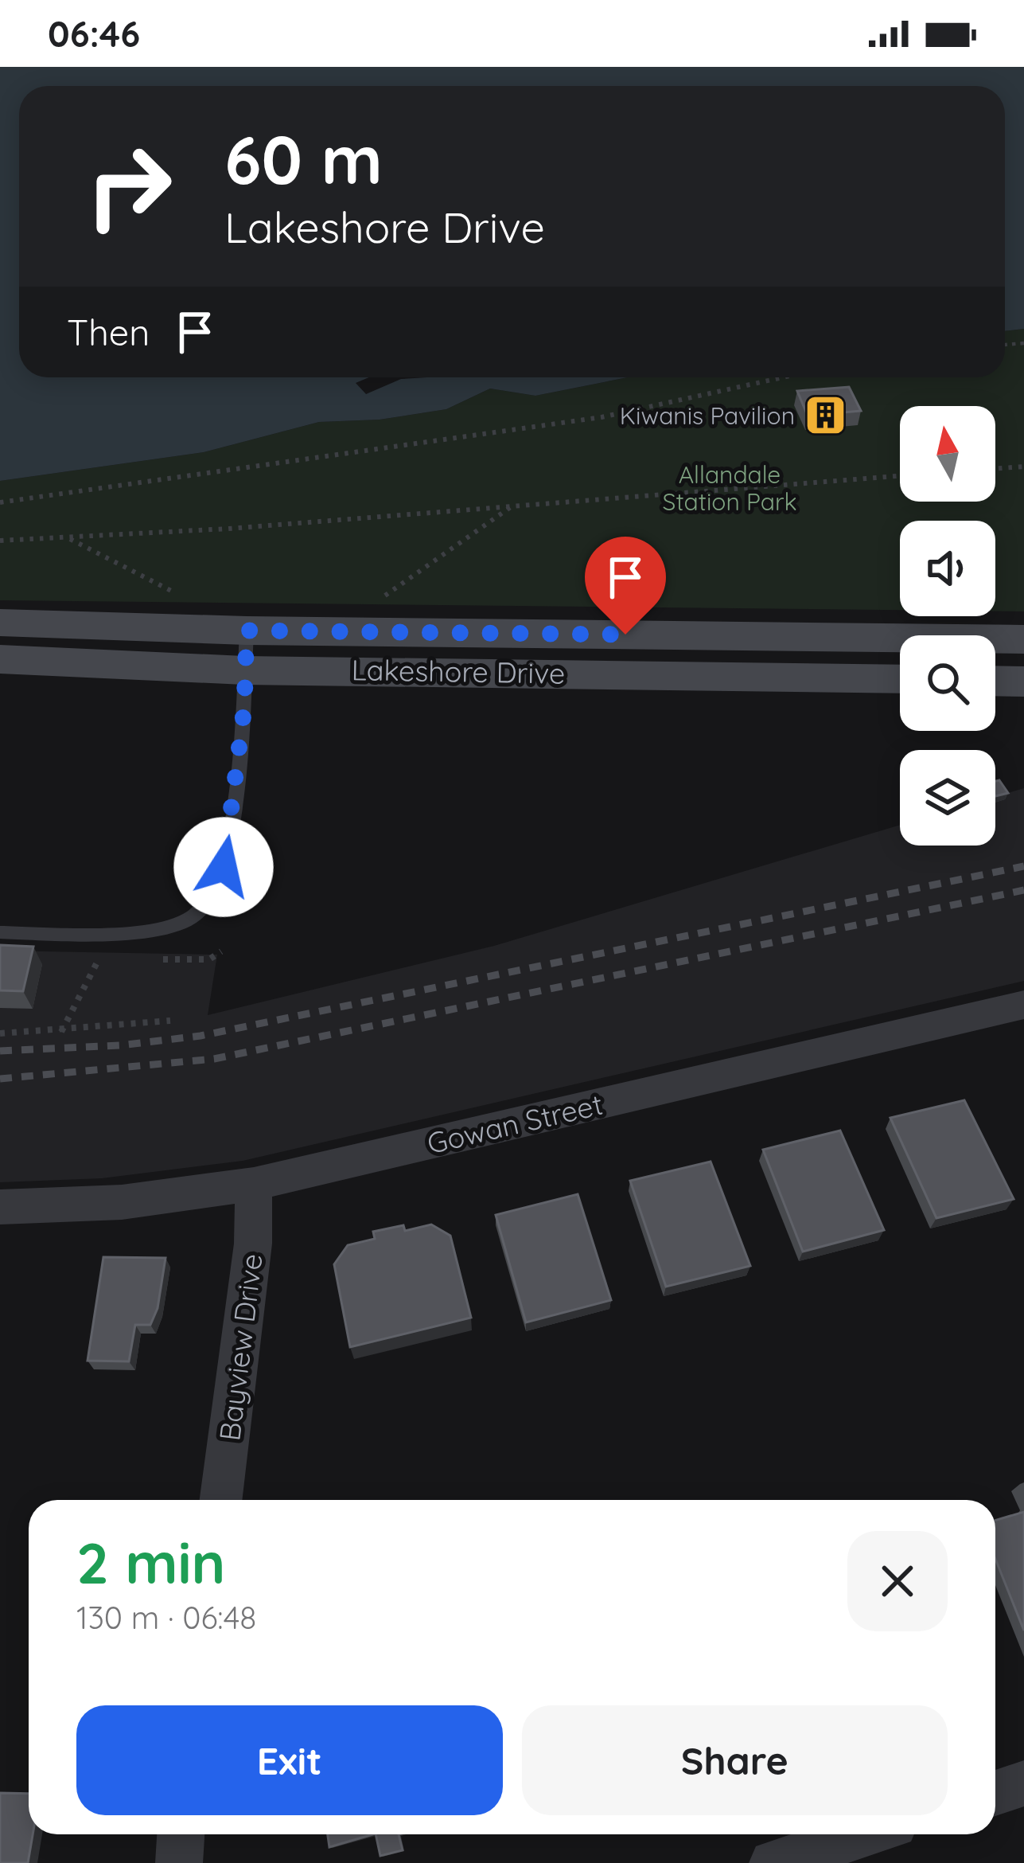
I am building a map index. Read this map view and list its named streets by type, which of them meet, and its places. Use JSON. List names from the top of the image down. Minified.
{"streets":{"main road":["Lakeshore Drive"],"street":["Gowan Street","Bayview Drive"]},"crossings":[["Gowan Street","Bayview Drive"]],"parks":["Allandale Station Park"],"places":{"building":["Kiwanis Pavilion"]},"north":"top","page":{"status":"06:46","turn":["60 m","Lakeshore Drive"],"then":"Then","heading":["2 min","130 m · 06:48"],"buttons":["Exit","Share"]}}
